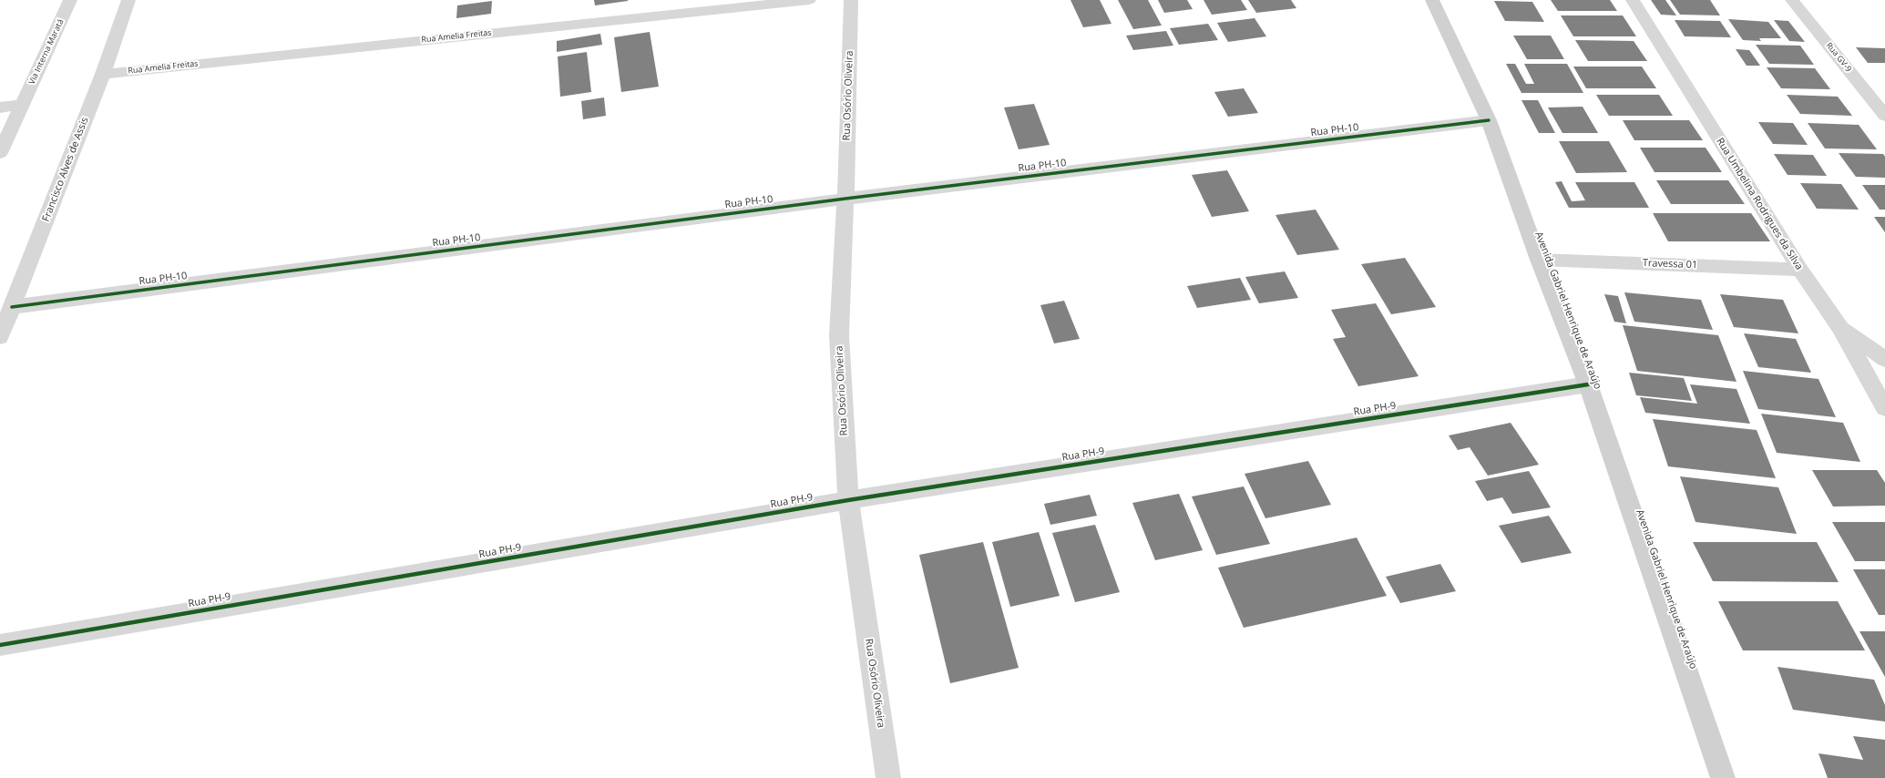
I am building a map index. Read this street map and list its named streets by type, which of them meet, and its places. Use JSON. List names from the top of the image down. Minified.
{"streets":{"street":["Rua Amelia Freitas","Via Interna Maratá","Rua GV-9","Rua Osório Oliveira","Rua PH-10","Francisco Alves de Assis","Rua Umbelina Rodrigues da Silva","Travessa 01","Avenida Gabriel Henrique de Araújo","Rua PH-9"]},"crossings":[["Rua Amelia Freitas","Francisco Alves de Assis"],["Rua Osório Oliveira","Rua PH-10"],["Rua Osório Oliveira","Rua PH-9"],["Rua PH-10","Francisco Alves de Assis"],["Rua PH-10","Avenida Gabriel Henrique de Araújo"],["Rua Umbelina Rodrigues da Silva","Travessa 01"],["Travessa 01","Avenida Gabriel Henrique de Araújo"],["Avenida Gabriel Henrique de Araújo","Rua PH-9"]]}
